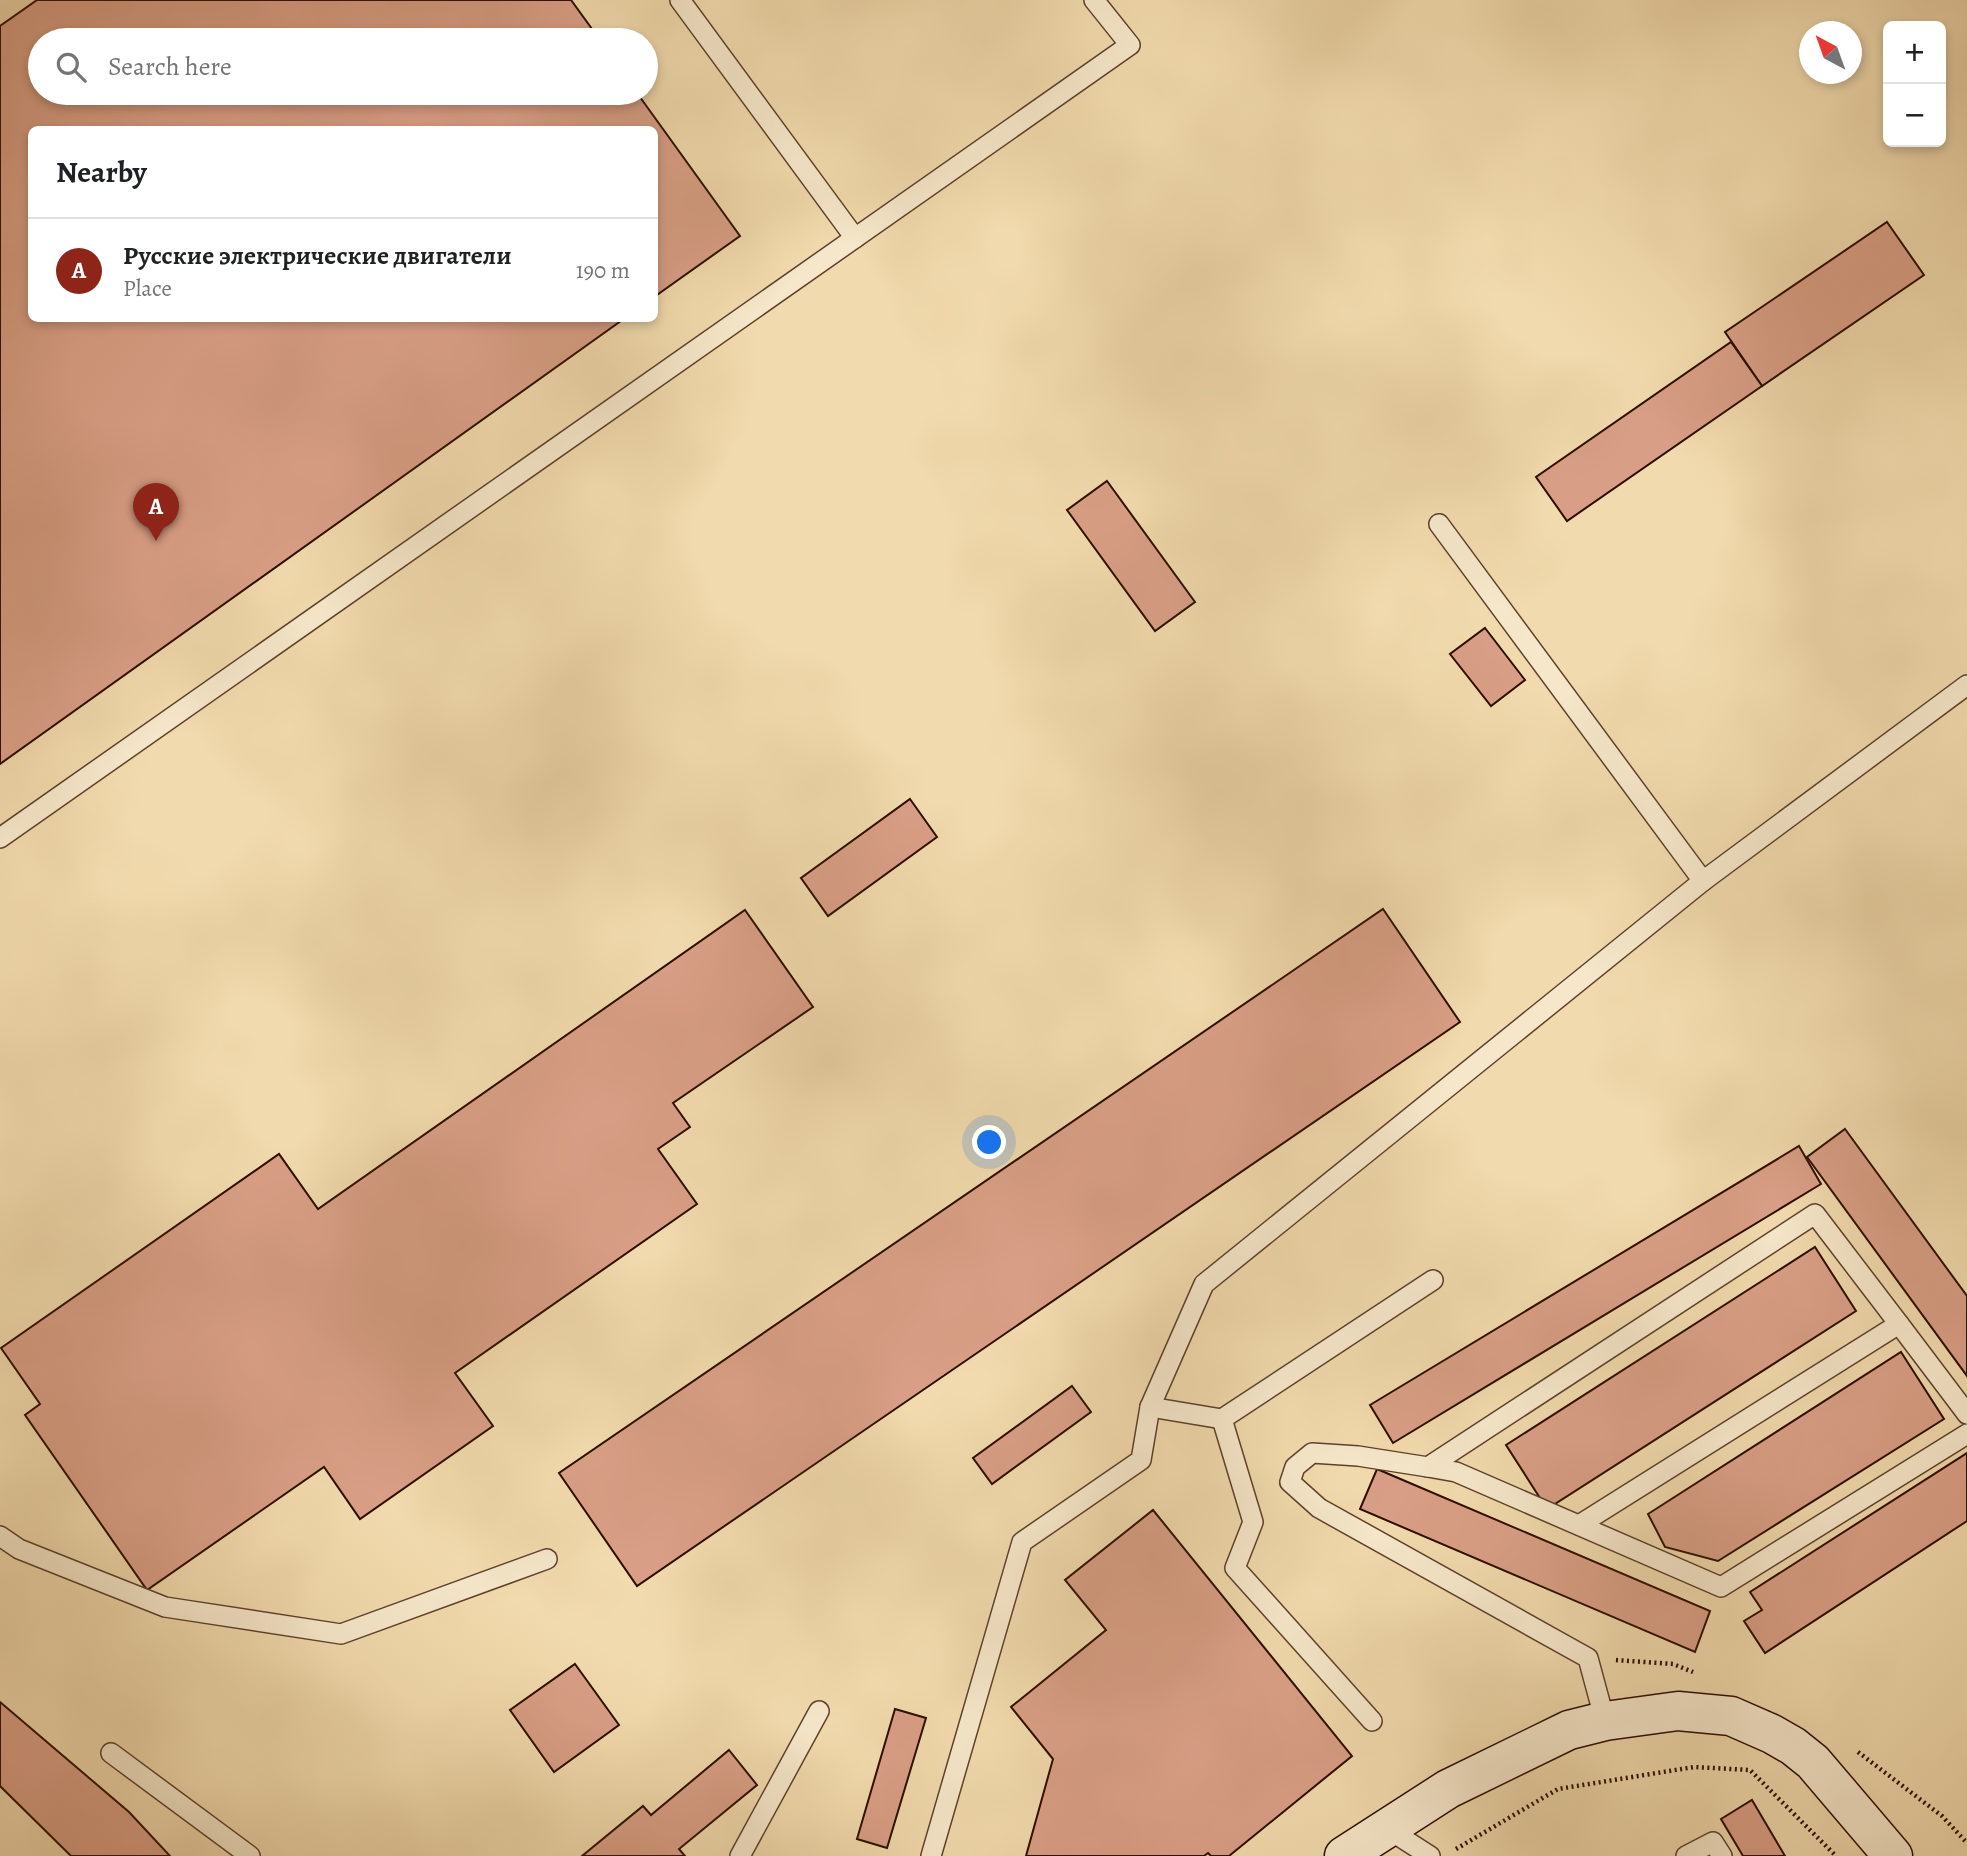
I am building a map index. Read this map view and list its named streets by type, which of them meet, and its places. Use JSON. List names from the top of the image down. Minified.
{"north":"top left","page":{"map_buttons":["+","−"],"search":"Search here","heading":"Nearby","list":[{"mark":"A","name":"Русские электрические двигатели","note":"Place","value":"190 m"}],"pins":"A"}}
